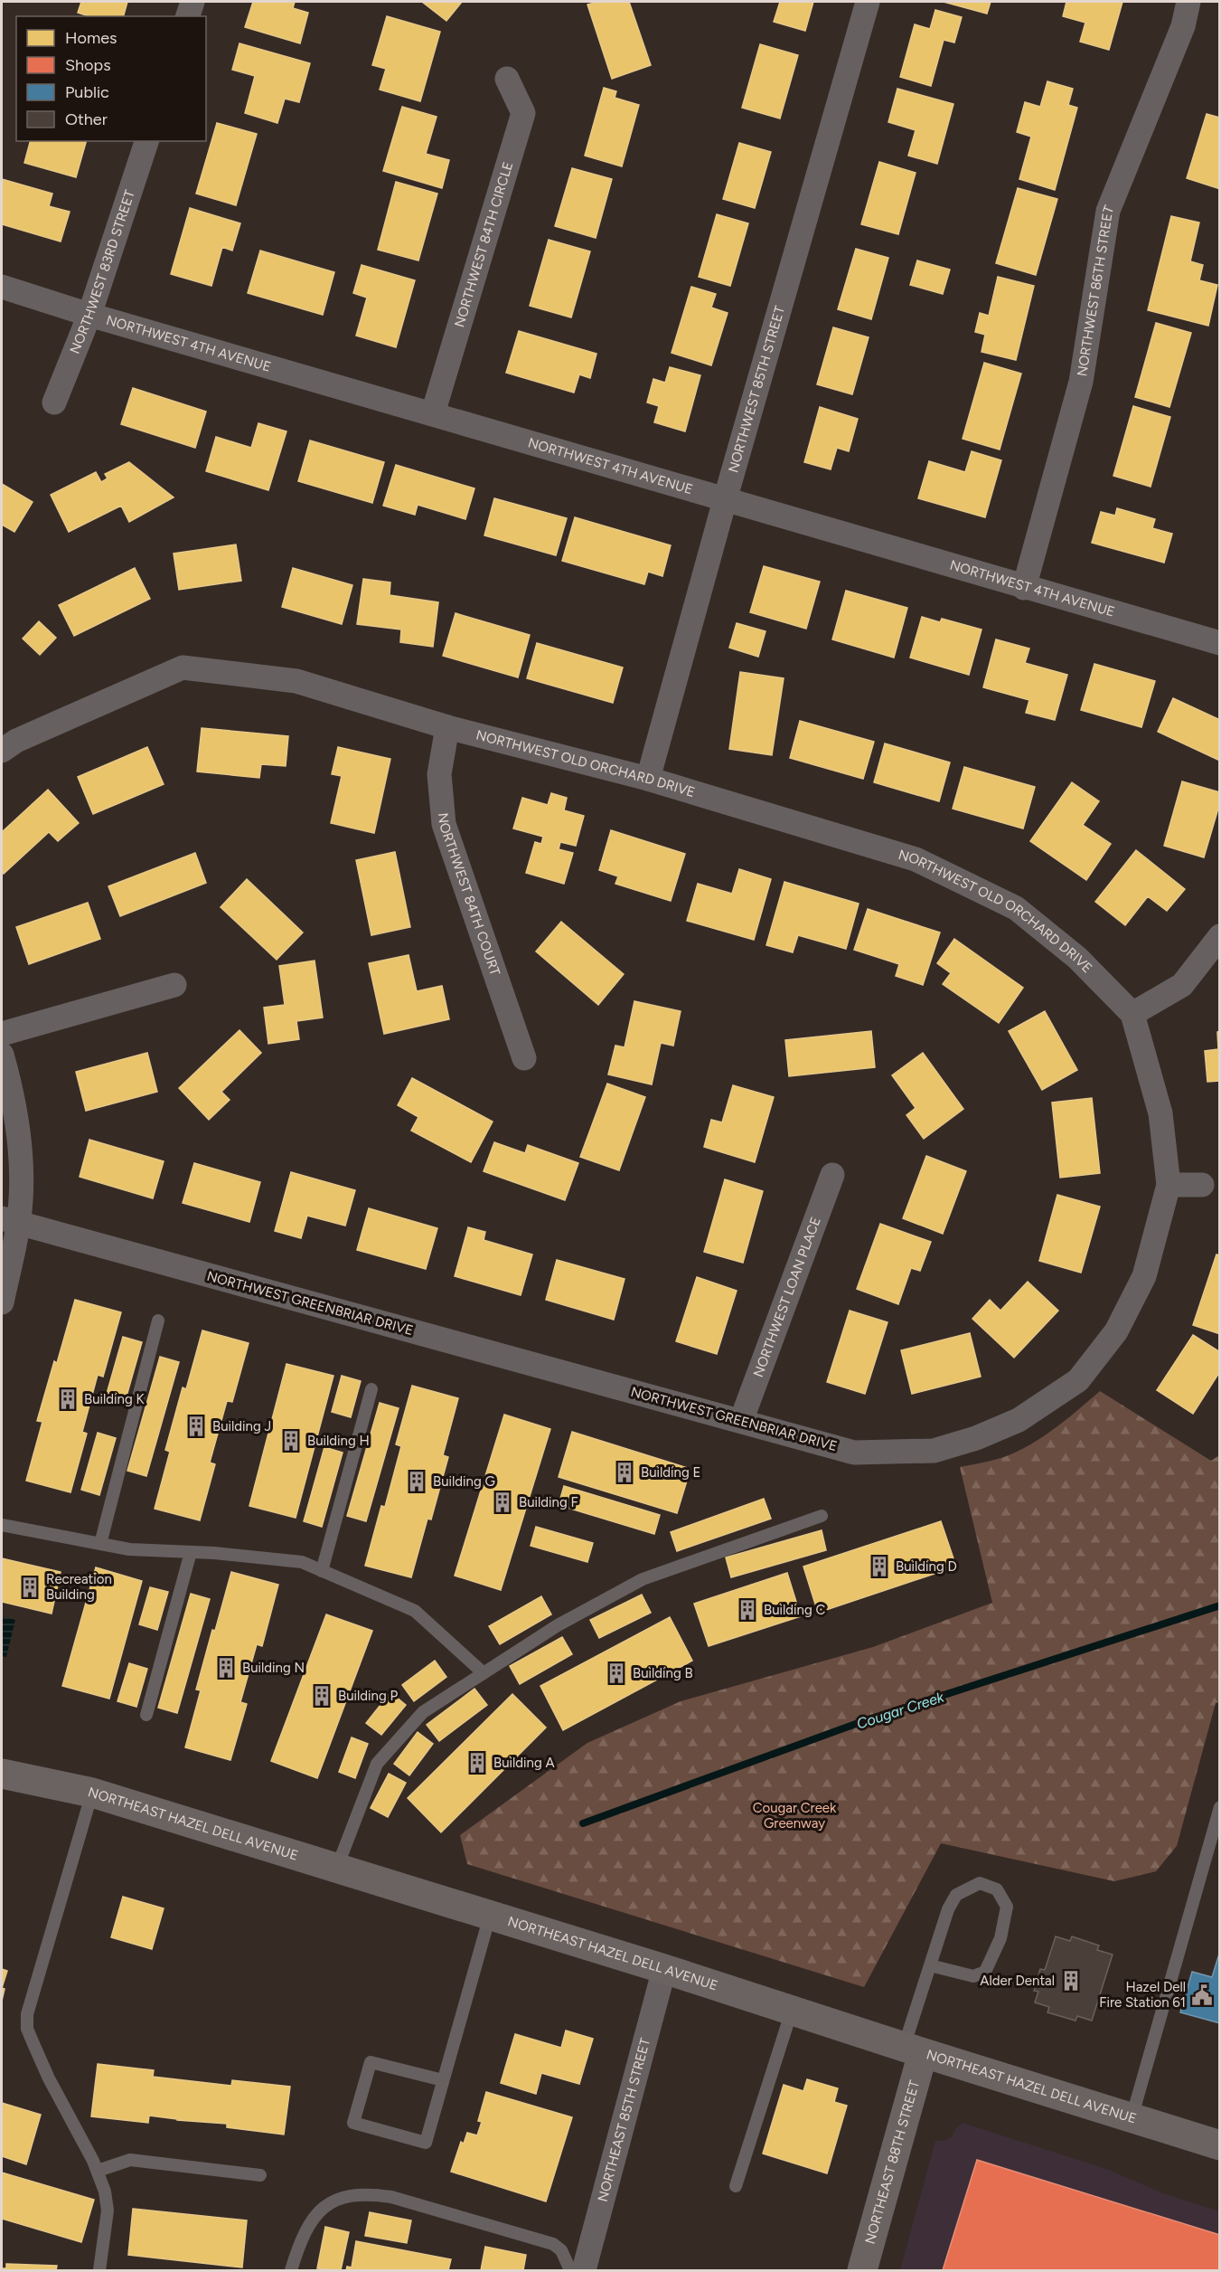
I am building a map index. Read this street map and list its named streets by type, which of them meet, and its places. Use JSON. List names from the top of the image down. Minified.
{"streets":{"main road":["NORTHEAST HAZEL DELL AVENUE","NORTHEAST 88TH STREET"],"street":["NORTHWEST 84TH CIRCLE","NORTHWEST 83RD STREET","NORTHWEST 86TH STREET","NORTHWEST 4TH AVENUE","NORTHWEST 85TH STREET","NORTHWEST OLD ORCHARD DRIVE","NORTHWEST 84TH COURT","NORTHWEST LOAN PLACE","NORTHWEST GREENBRIAR DRIVE","NORTHEAST 85TH STREET"]},"crossings":[["NORTHWEST 84TH CIRCLE","NORTHWEST 4TH AVENUE"],["NORTHWEST 83RD STREET","NORTHWEST 4TH AVENUE"],["NORTHWEST 86TH STREET","NORTHWEST 4TH AVENUE"],["NORTHWEST 4TH AVENUE","NORTHWEST 85TH STREET"],["NORTHWEST 85TH STREET","NORTHWEST OLD ORCHARD DRIVE"],["NORTHWEST OLD ORCHARD DRIVE","NORTHWEST 84TH COURT"],["NORTHWEST OLD ORCHARD DRIVE","NORTHWEST GREENBRIAR DRIVE"],["NORTHWEST LOAN PLACE","NORTHWEST GREENBRIAR DRIVE"],["NORTHEAST HAZEL DELL AVENUE","NORTHEAST 85TH STREET"],["NORTHEAST HAZEL DELL AVENUE","NORTHEAST 88TH STREET"]],"water":["Cougar Creek"],"parks":["Cougar Creek Greenway"],"places":{"building":["Building K","Building J","Building H","Building E","Building G","Building F","Building D","Recreation Building","Building C","Building N","Building B","Building P","Building A","Alder Dental"],"public building":["Hazel Dell Fire Station 61"]},"legend":["Homes","Shops","Public","Other"]}
